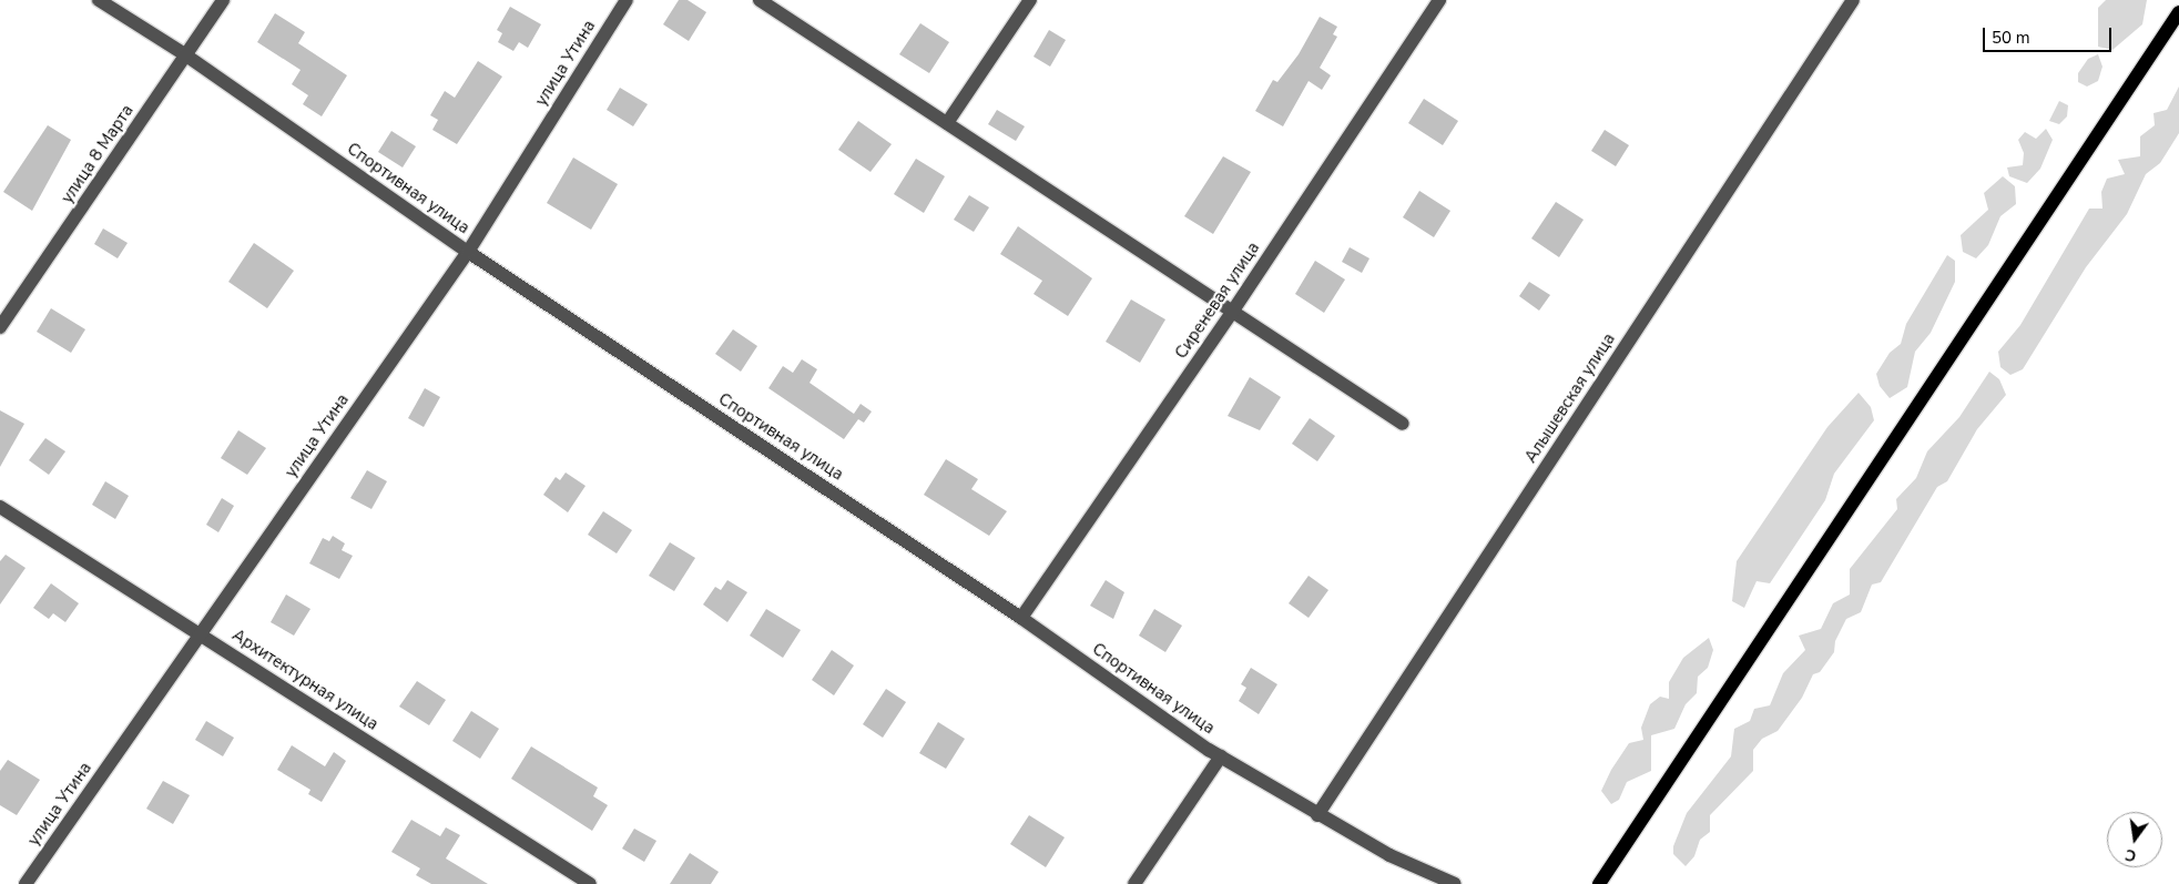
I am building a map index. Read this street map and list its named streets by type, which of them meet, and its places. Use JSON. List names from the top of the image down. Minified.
{"streets":{"street":["улица Утина","улица 8 Марта","Спортивная улица","Сиреневая улица","Алышевская улица","Архитектурная улица"]},"crossings":[["улица Утина","Спортивная улица"],["улица Утина","Архитектурная улица"],["улица 8 Марта","Спортивная улица"],["Спортивная улица","Сиреневая улица"],["Спортивная улица","Алышевская улица"]],"scale_bar":"50 m","north":"bottom"}
